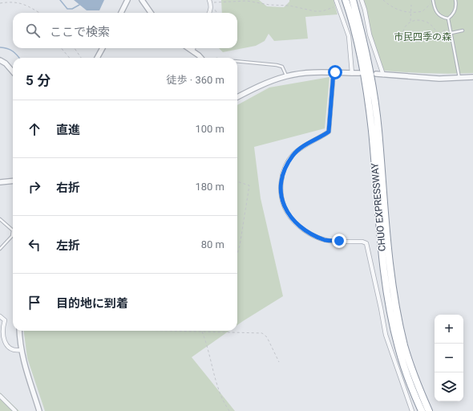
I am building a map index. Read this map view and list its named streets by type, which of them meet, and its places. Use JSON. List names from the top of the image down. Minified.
{"streets":{"highway":["CHUO EXPRESSWAY"]},"parks":["市民四季の森"],"page":{"search":"ここで検索","heading":["5 分","徒歩 · 360 m"],"list":[["直進","100 m"],["右折","180 m"],["左折","80 m"],"目的地に到着"],"map_buttons":["+","−"]}}
